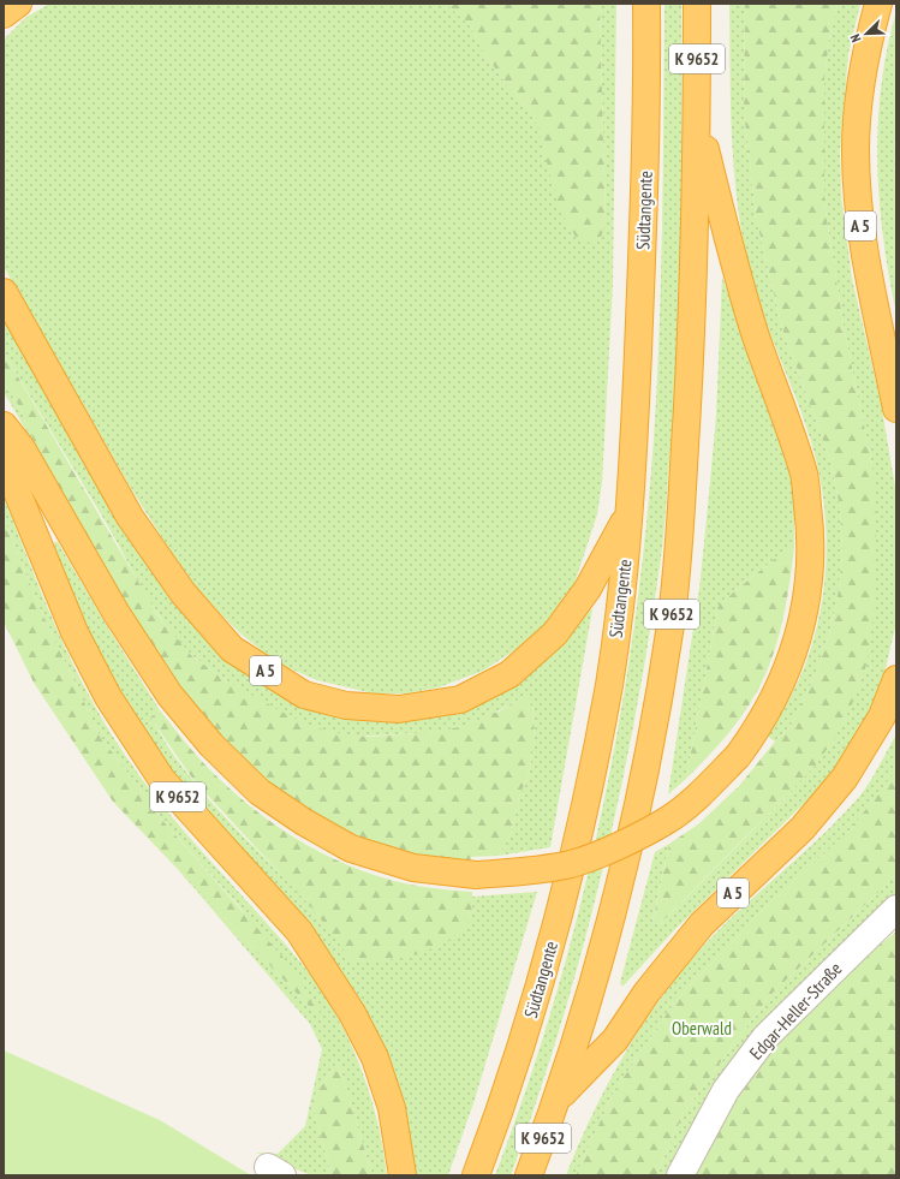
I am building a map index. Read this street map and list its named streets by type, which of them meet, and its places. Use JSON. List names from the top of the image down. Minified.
{"streets":{"highway":["K 9652","Südtangente","A 5"],"lane":["Edgar-Heller-Straße"]},"crossings":[["K 9652","A 5"],["Südtangente","A 5"]],"parks":["Oberwald"],"north":"bottom left"}
